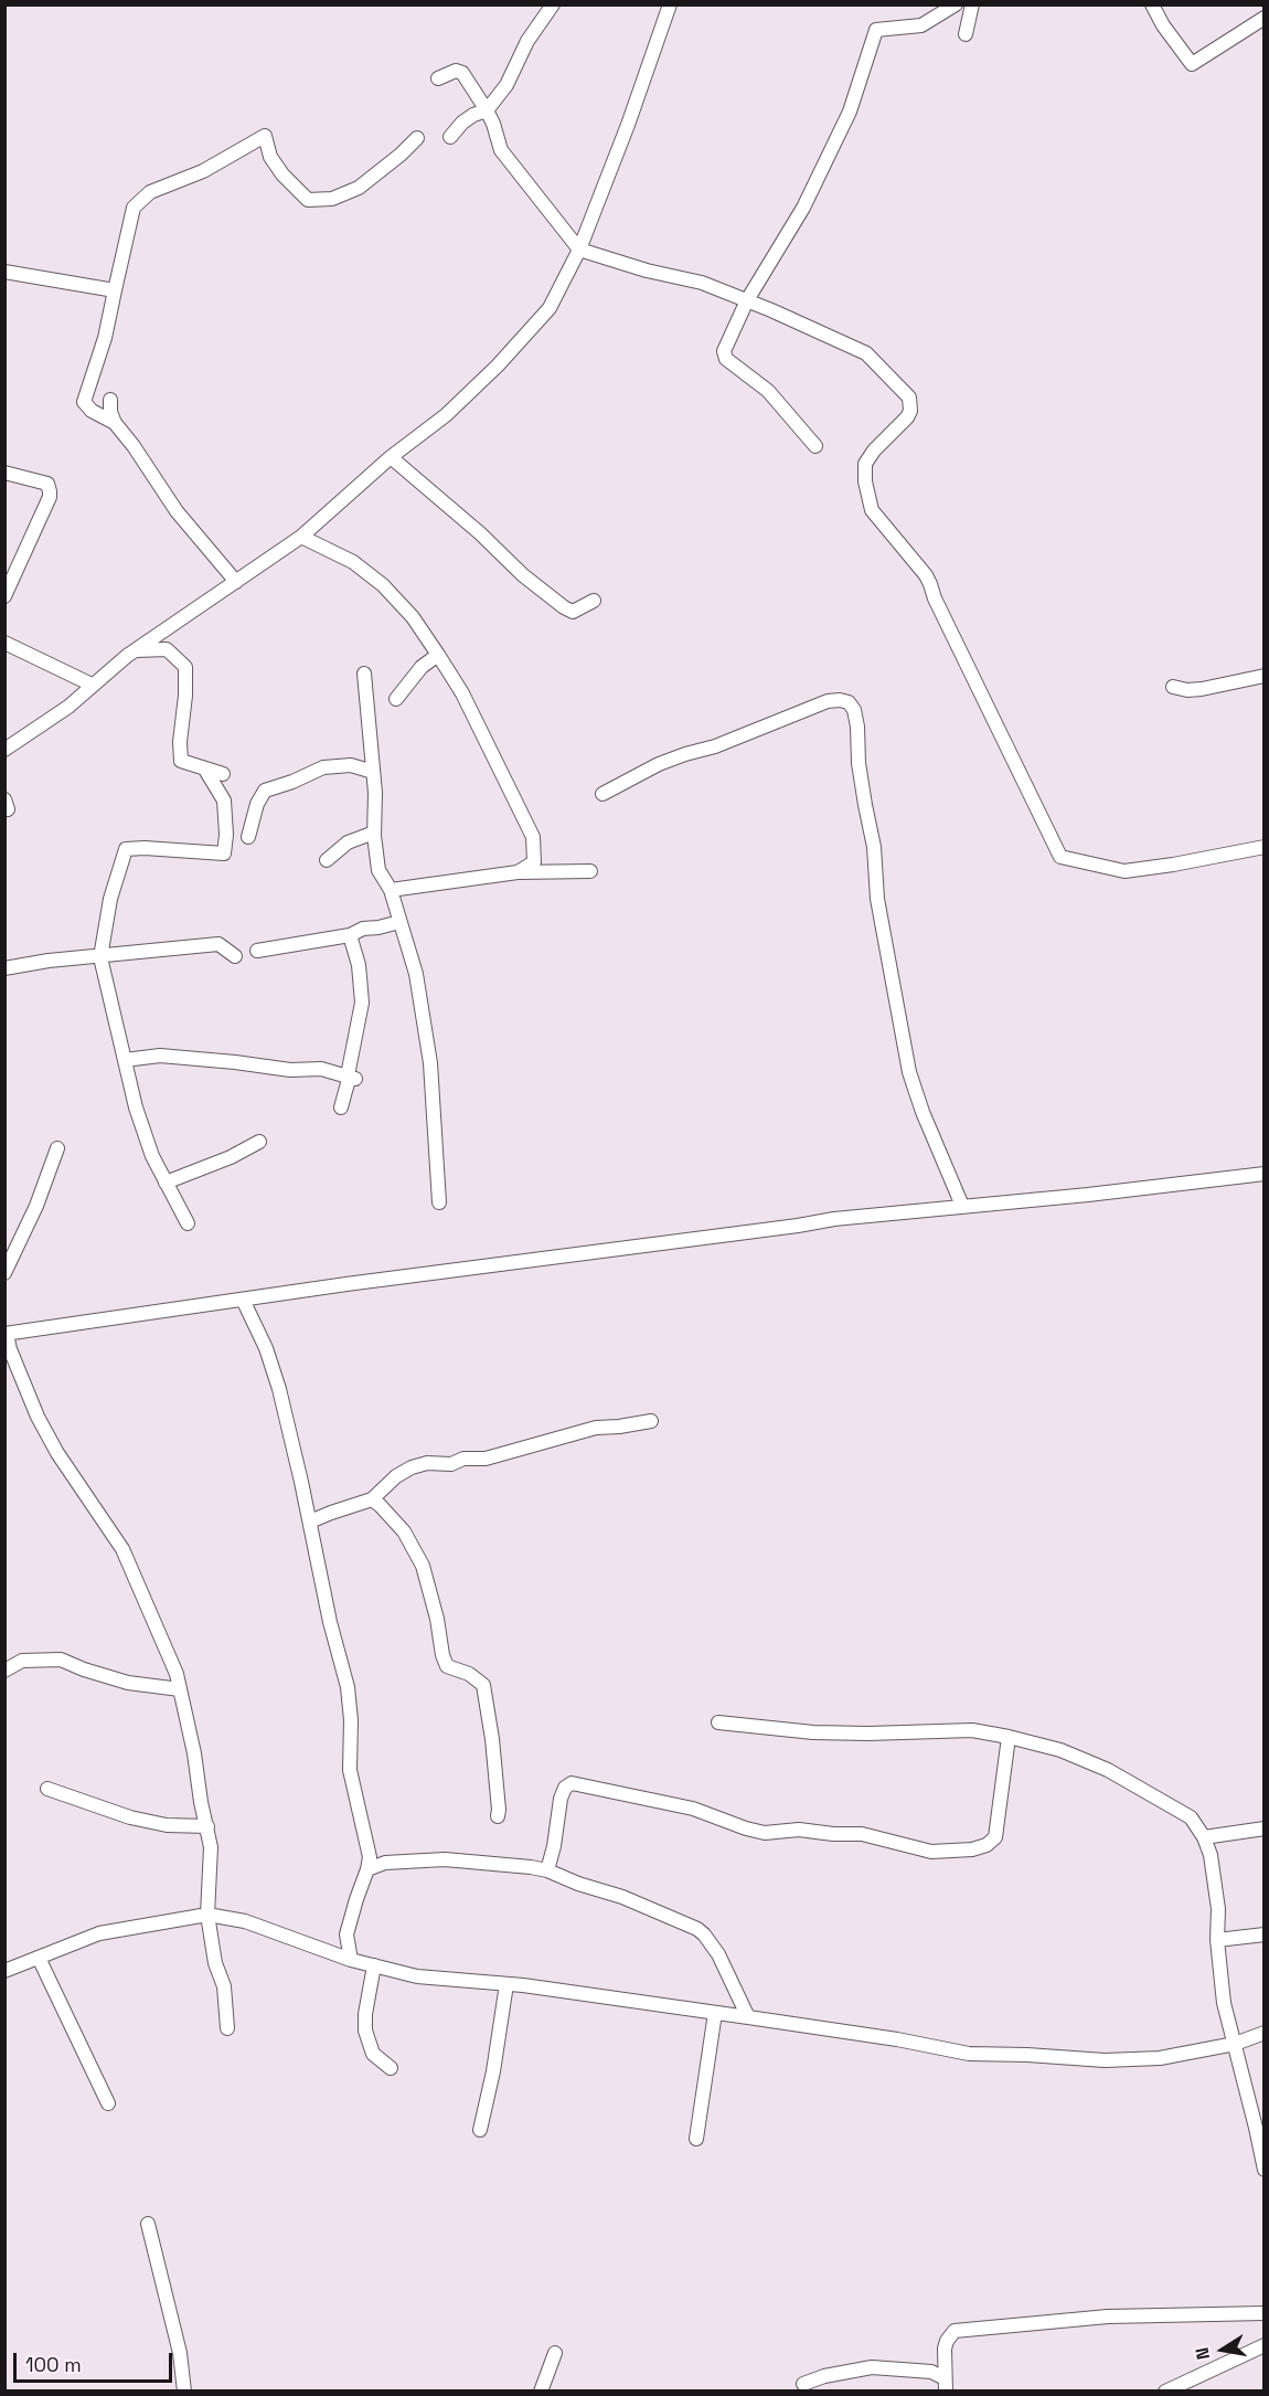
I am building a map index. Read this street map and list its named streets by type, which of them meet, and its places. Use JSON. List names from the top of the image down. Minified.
{"scale_bar":"100 m","north":"left"}
